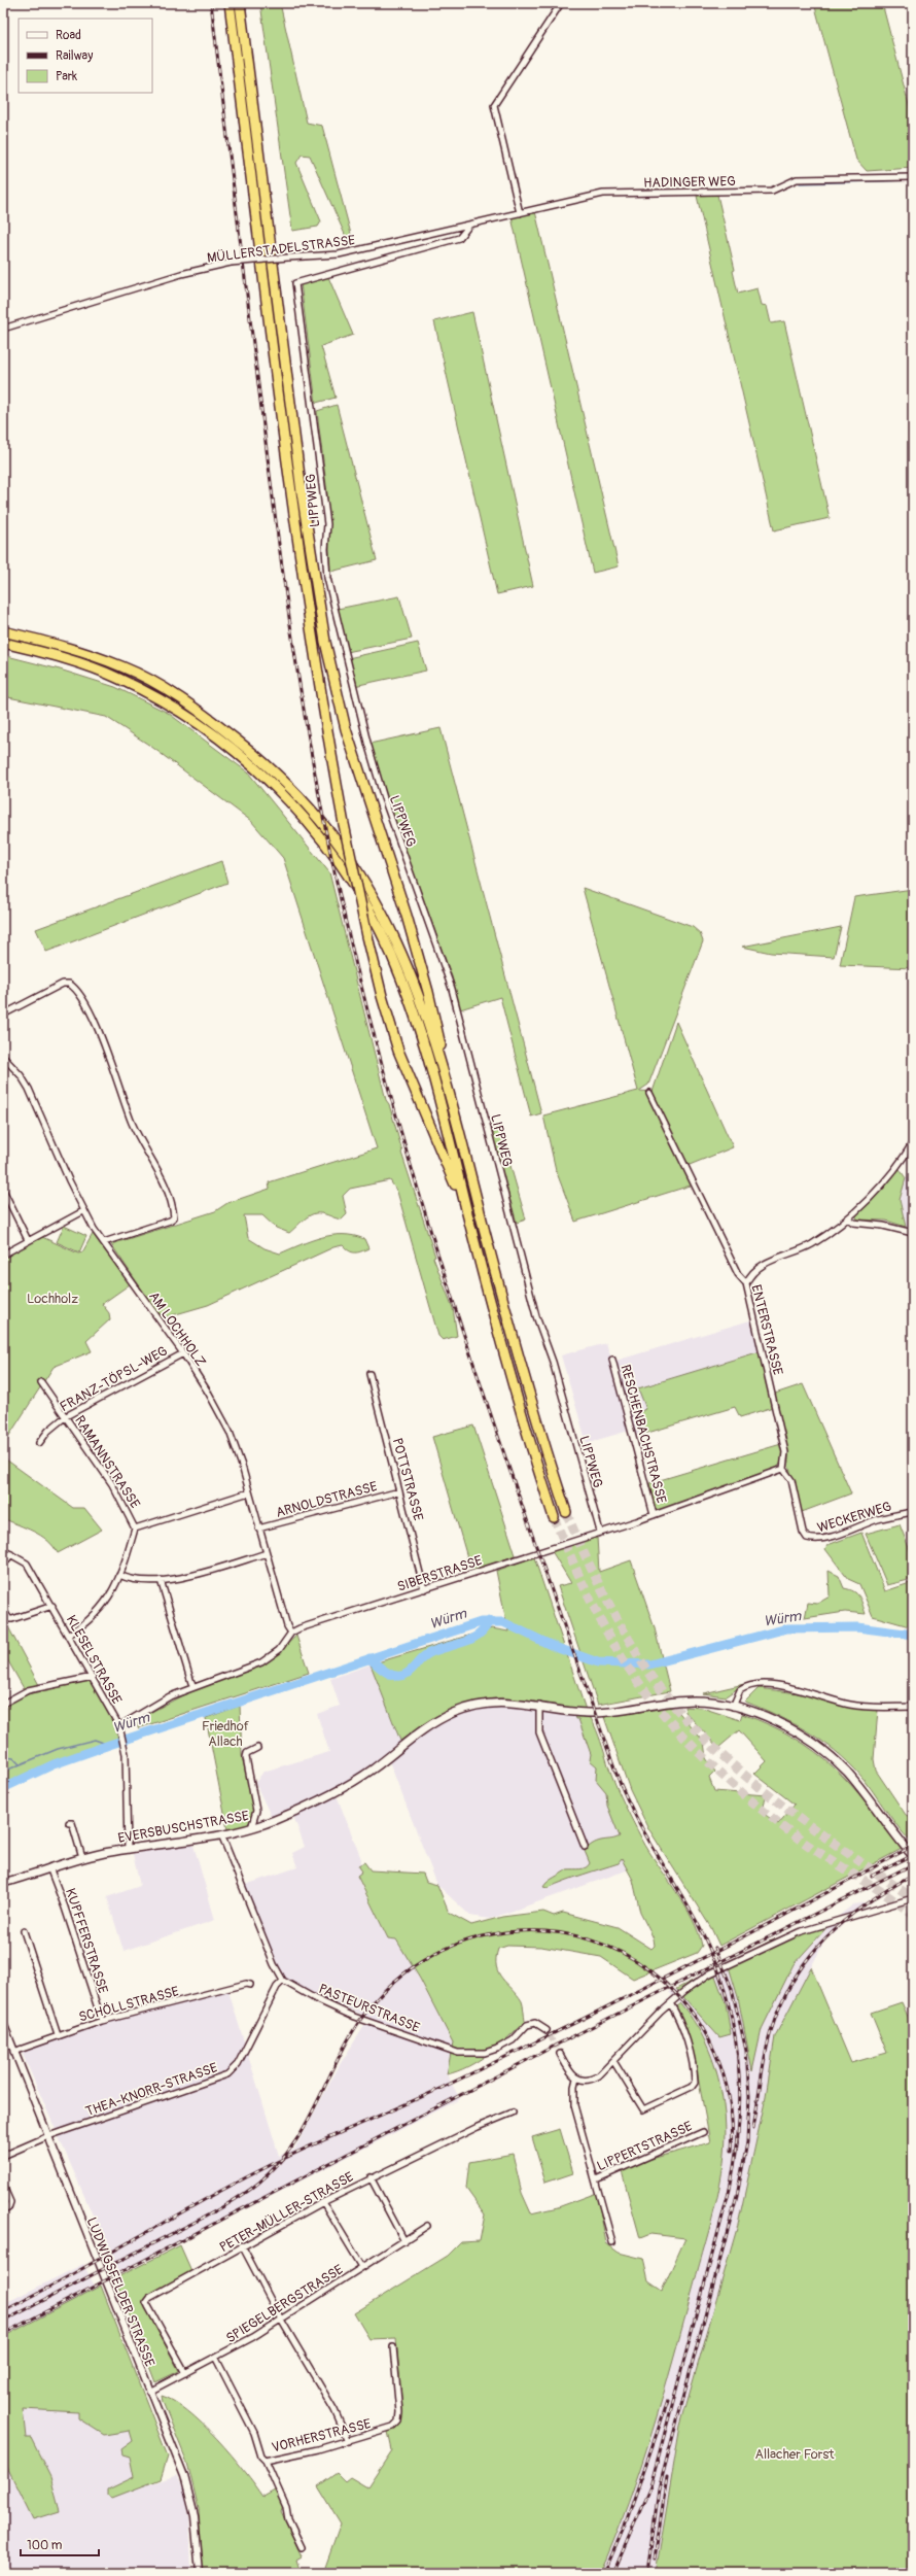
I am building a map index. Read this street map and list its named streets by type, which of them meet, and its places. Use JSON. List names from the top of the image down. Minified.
{"streets":{"main road":["EVERSBUSCHSTRASSE"],"street":["HADINGER WEG","MÜLLERSTADELSTRASSE","LIPPWEG","AM LOCHHOLZ","ENTERSTRASSE","FRANZ-TÖPSL-WEG","RESCHENBACHSTRASSE","RAMANNSTRASSE","POTTSTRASSE","ARNOLDSTRASSE","WECKERWEG","SIBERSTRASSE","KLESELSTRASSE","KUPFFERSTRASSE","SCHÖLLSTRASSE","PASTEURSTRASSE","THEA-KNORR-STRASSE","LIPPERTSTRASSE","PETER-MÜLLER-STRASSE","LUDWIGSFELDER STRASSE","SPIEGELBERGSTRASSE","VORHERSTRASSE"]},"crossings":[["HADINGER WEG","MÜLLERSTADELSTRASSE"],["HADINGER WEG","LIPPWEG"],["MÜLLERSTADELSTRASSE","LIPPWEG"],["LIPPWEG","SIBERSTRASSE"],["AM LOCHHOLZ","FRANZ-TÖPSL-WEG"],["AM LOCHHOLZ","ARNOLDSTRASSE"],["AM LOCHHOLZ","SIBERSTRASSE"],["ENTERSTRASSE","WECKERWEG"],["ENTERSTRASSE","SIBERSTRASSE"],["FRANZ-TÖPSL-WEG","RAMANNSTRASSE"],["RESCHENBACHSTRASSE","SIBERSTRASSE"],["RAMANNSTRASSE","KLESELSTRASSE"],["POTTSTRASSE","ARNOLDSTRASSE"],["POTTSTRASSE","SIBERSTRASSE"],["WECKERWEG","SIBERSTRASSE"],["SIBERSTRASSE","KLESELSTRASSE"],["KLESELSTRASSE","EVERSBUSCHSTRASSE"],["EVERSBUSCHSTRASSE","KUPFFERSTRASSE"],["KUPFFERSTRASSE","SCHÖLLSTRASSE"],["SCHÖLLSTRASSE","LUDWIGSFELDER STRASSE"],["PASTEURSTRASSE","THEA-KNORR-STRASSE"],["THEA-KNORR-STRASSE","LUDWIGSFELDER STRASSE"],["PETER-MÜLLER-STRASSE","SPIEGELBERGSTRASSE"],["LUDWIGSFELDER STRASSE","SPIEGELBERGSTRASSE"]],"water":["Würm"],"parks":["Lochholz","Friedhof Allach","Allacher Forst"],"legend":["Road","Railway","Park"],"scale_bar":"100 m"}
